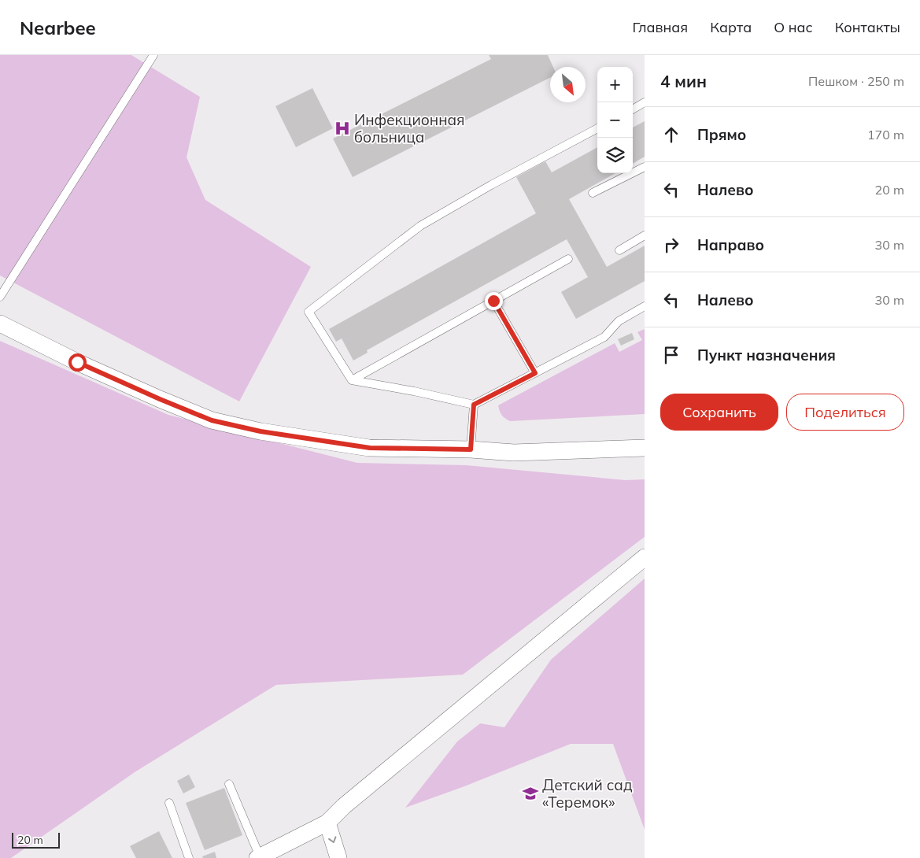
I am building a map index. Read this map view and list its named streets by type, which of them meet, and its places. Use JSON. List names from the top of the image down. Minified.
{"places":{"hospital":["Инфекционная больница"],"school or university":["Детский сад «Теремок»"]},"scale_bar":"20 m","north":"bottom right","page":{"header":"Nearbee","nav":["Главная","Карта","О нас","Контакты"],"heading":["4 мин","Пешком · 250 m"],"map_buttons":["+","−"],"list":[["Прямо","170 m"],["Налево","20 m"],["Направо","30 m"],["Налево","30 m"],"Пункт назначения"],"buttons":["Сохранить","Поделиться"],"scale":"20 m"}}
